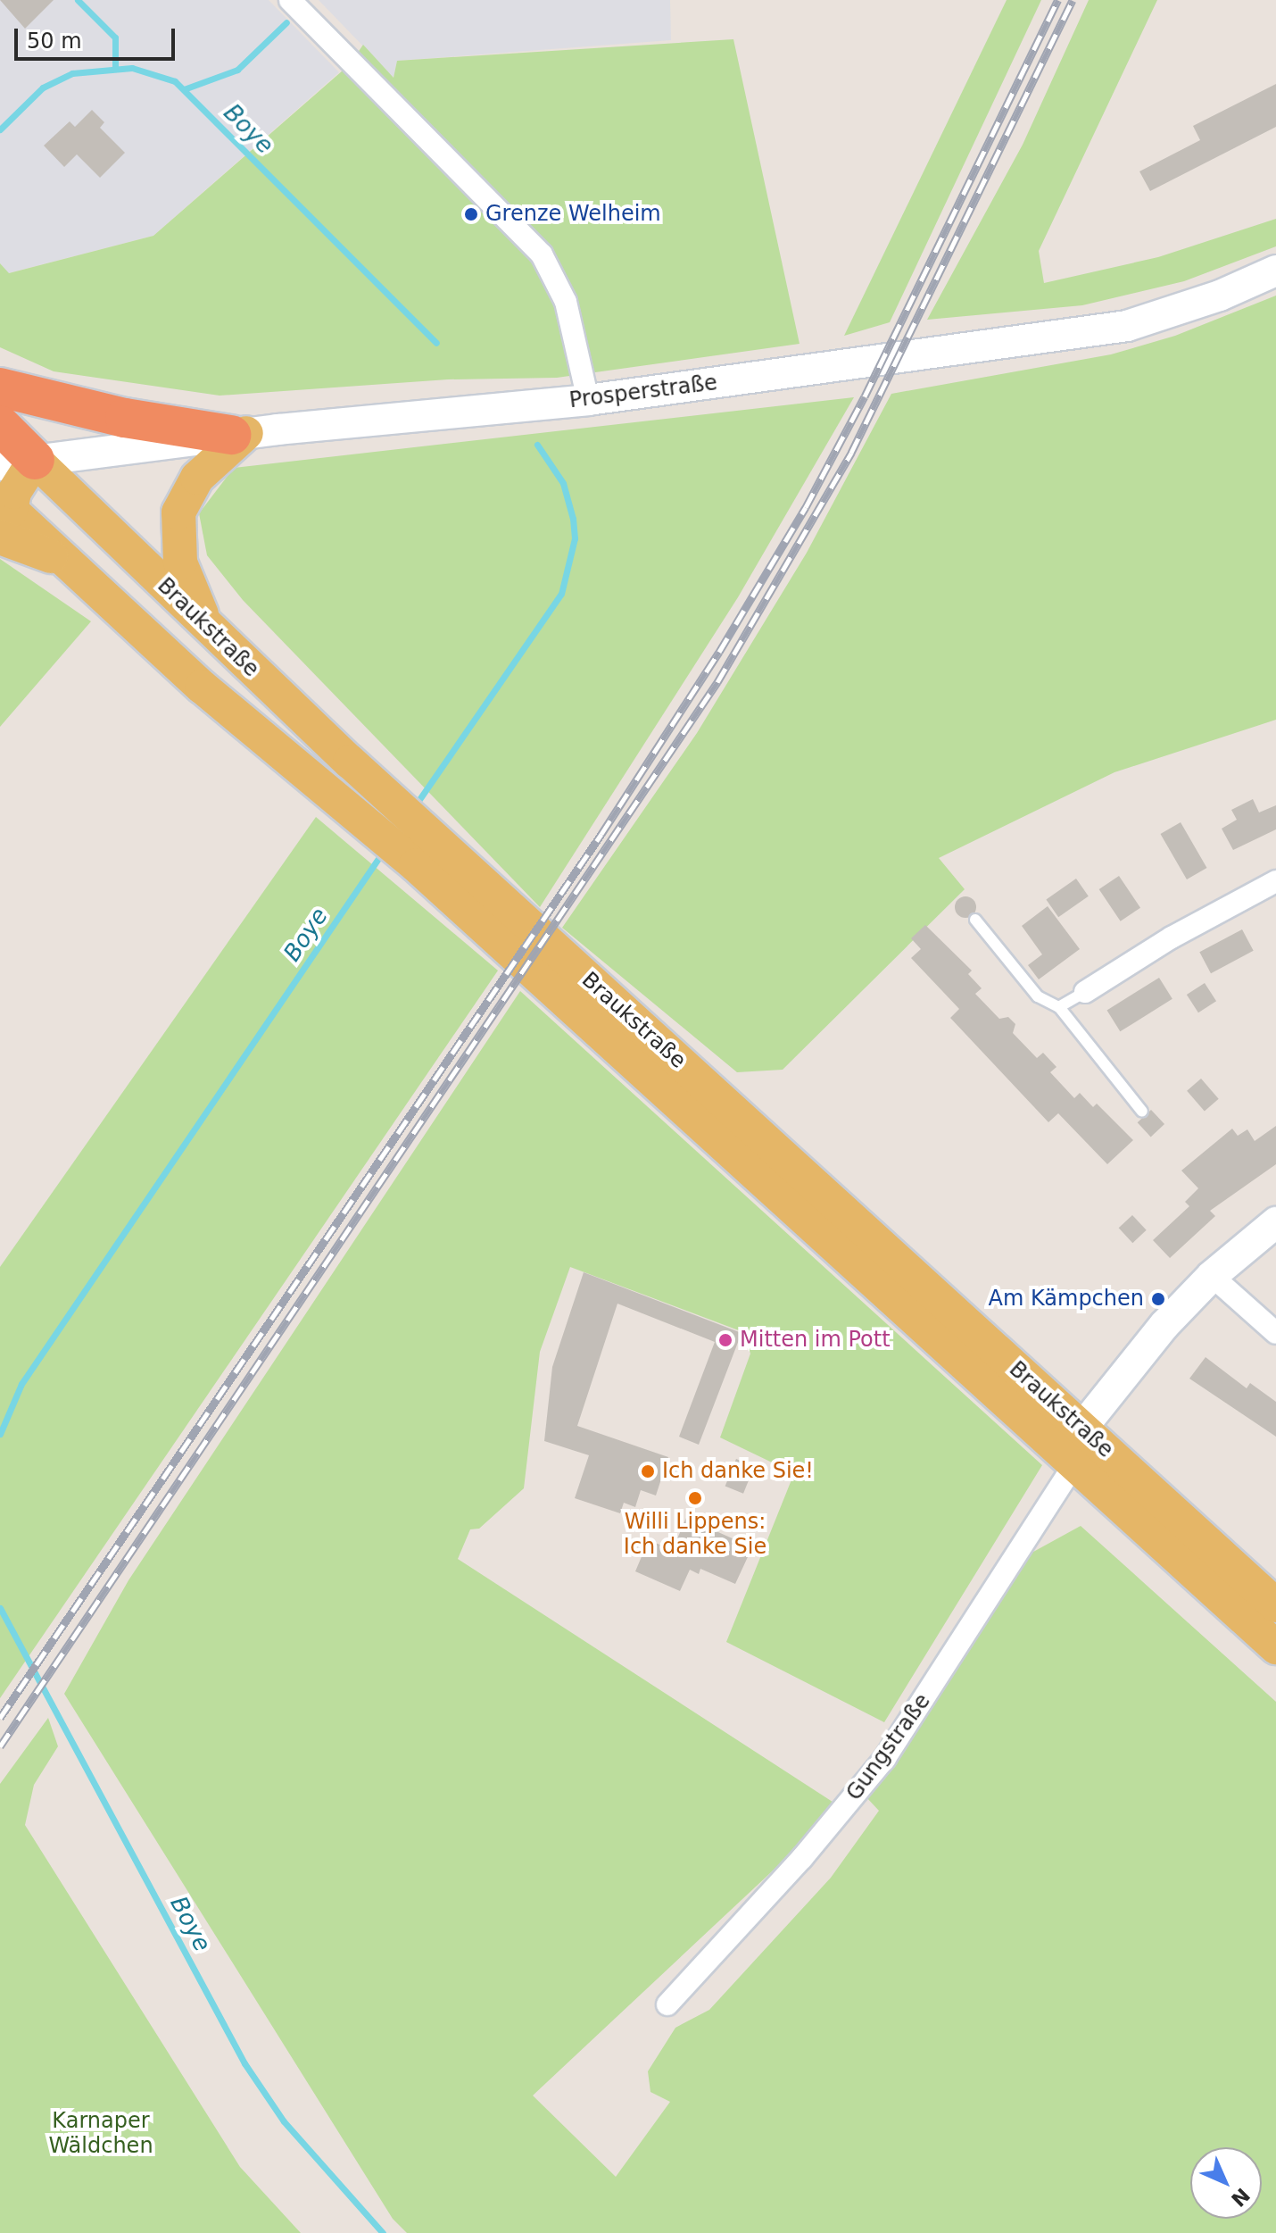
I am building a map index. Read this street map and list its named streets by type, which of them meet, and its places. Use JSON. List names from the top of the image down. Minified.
{"streets":{"highway":["Braukstraße"],"main road":["Prosperstraße"],"street":["Gungstraße"]},"crossings":[["Prosperstraße","Braukstraße"],["Braukstraße","Gungstraße"]],"water":["Boye"],"parks":["Karnaper Wäldchen"],"places":["Grenze Welheim","Am Kämpchen","Mitten im Pott","Ich danke Sie!","Willi Lippens: Ich danke Sie"],"scale_bar":"50 m","north":"bottom right"}
